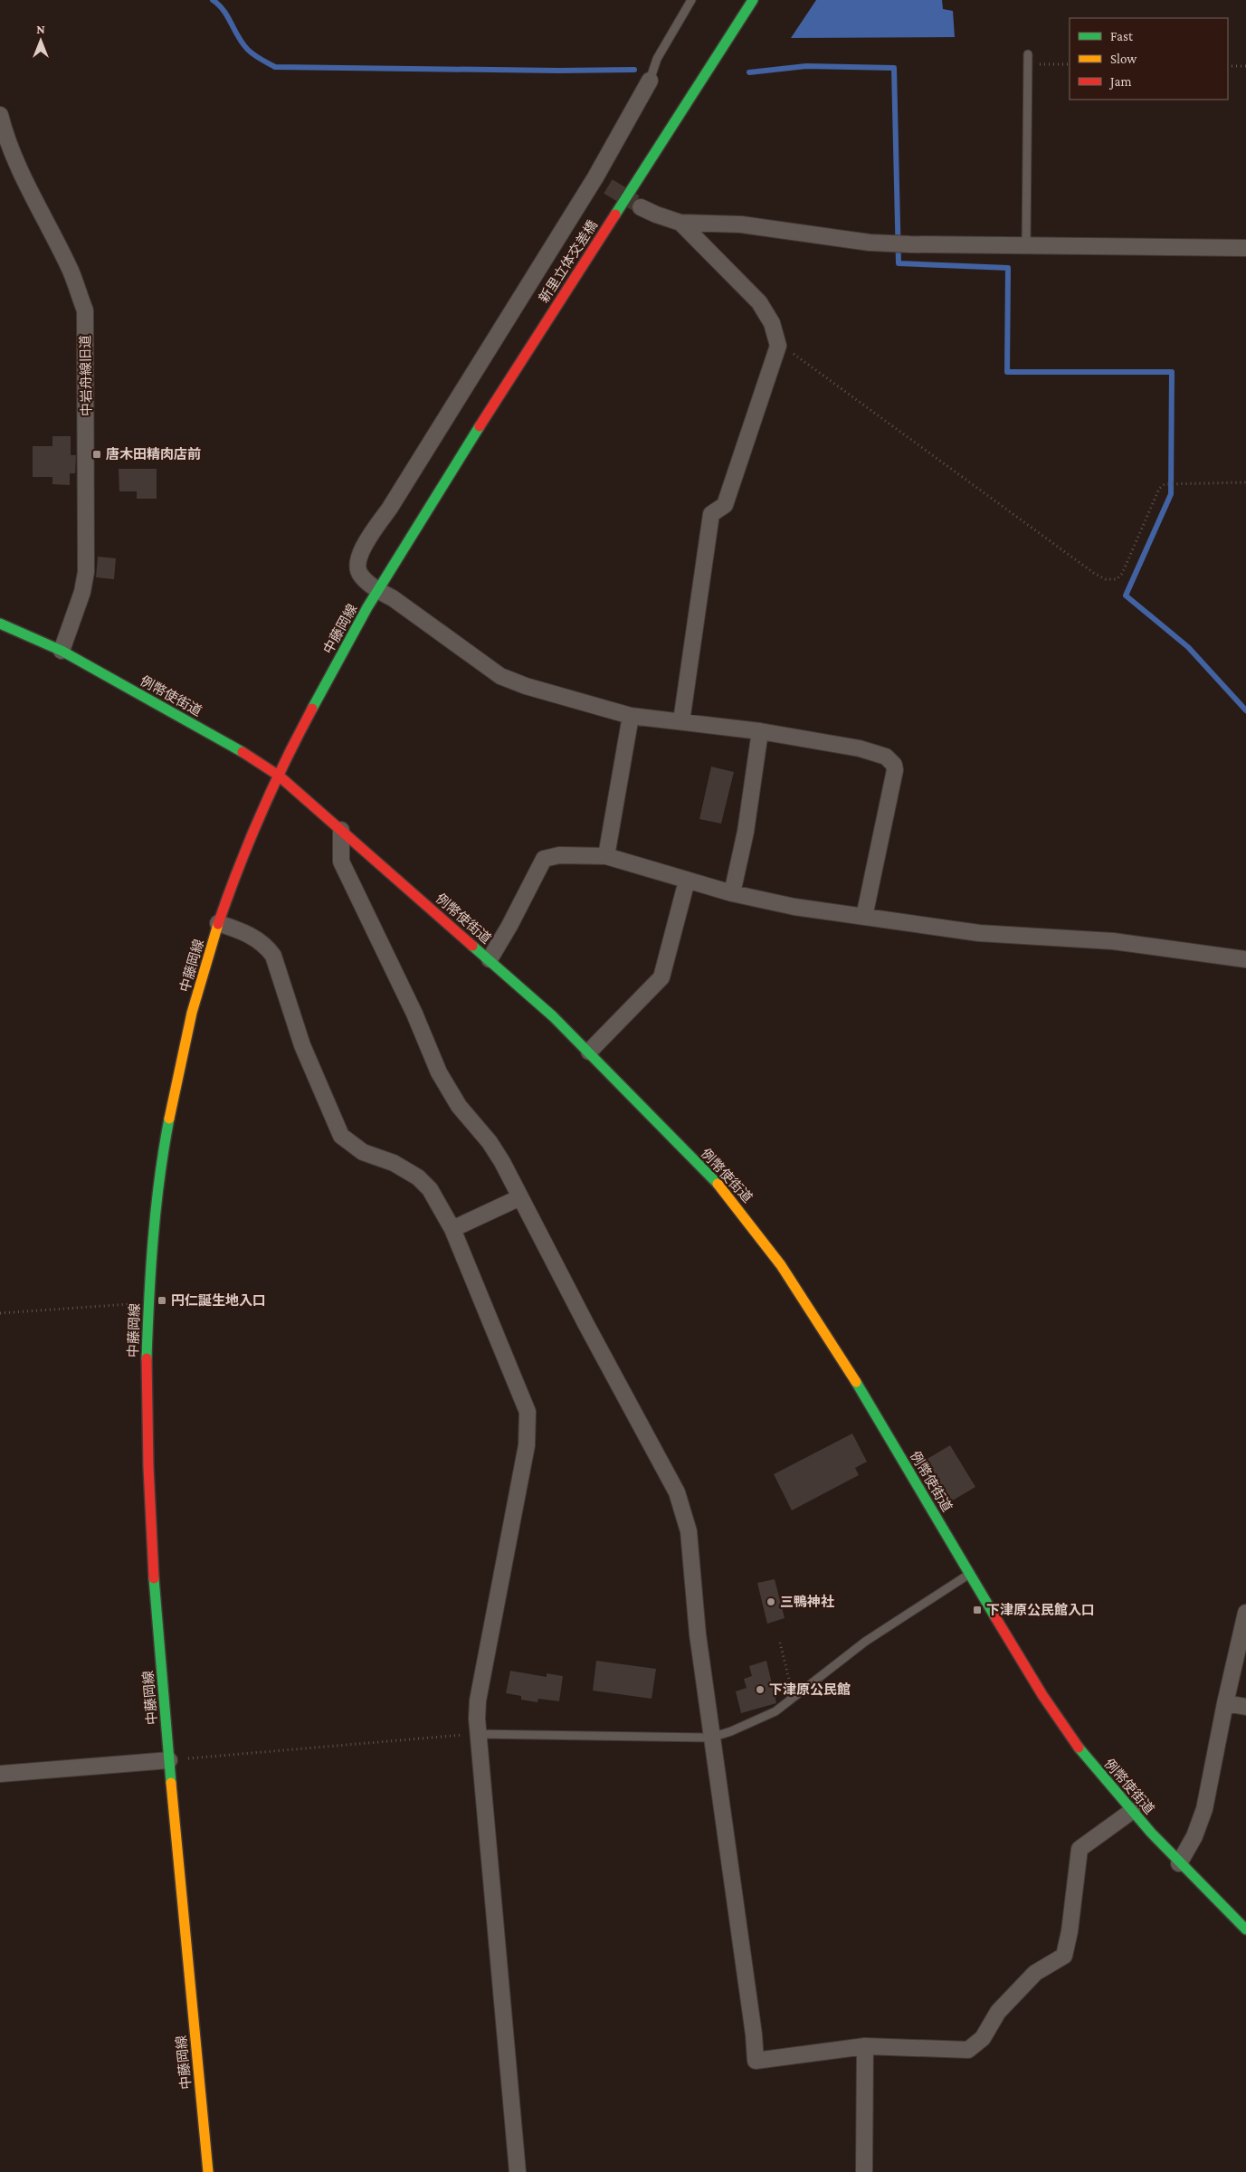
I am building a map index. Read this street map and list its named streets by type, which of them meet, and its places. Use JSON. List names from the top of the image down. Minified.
{"streets":{"main road":["新里立体交差橋","中藤岡線","例幣使街道"],"street":["中岩舟線旧道"]},"crossings":[["新里立体交差橋","中藤岡線"],["中岩舟線旧道","例幣使街道"],["中藤岡線","例幣使街道"]],"places":{"transit":["唐木田精肉店前","円仁誕生地入口","下津原公民館入口"],"other":["三鴨神社","下津原公民館"]},"legend":["Fast","Slow","Jam"],"north":"top"}
